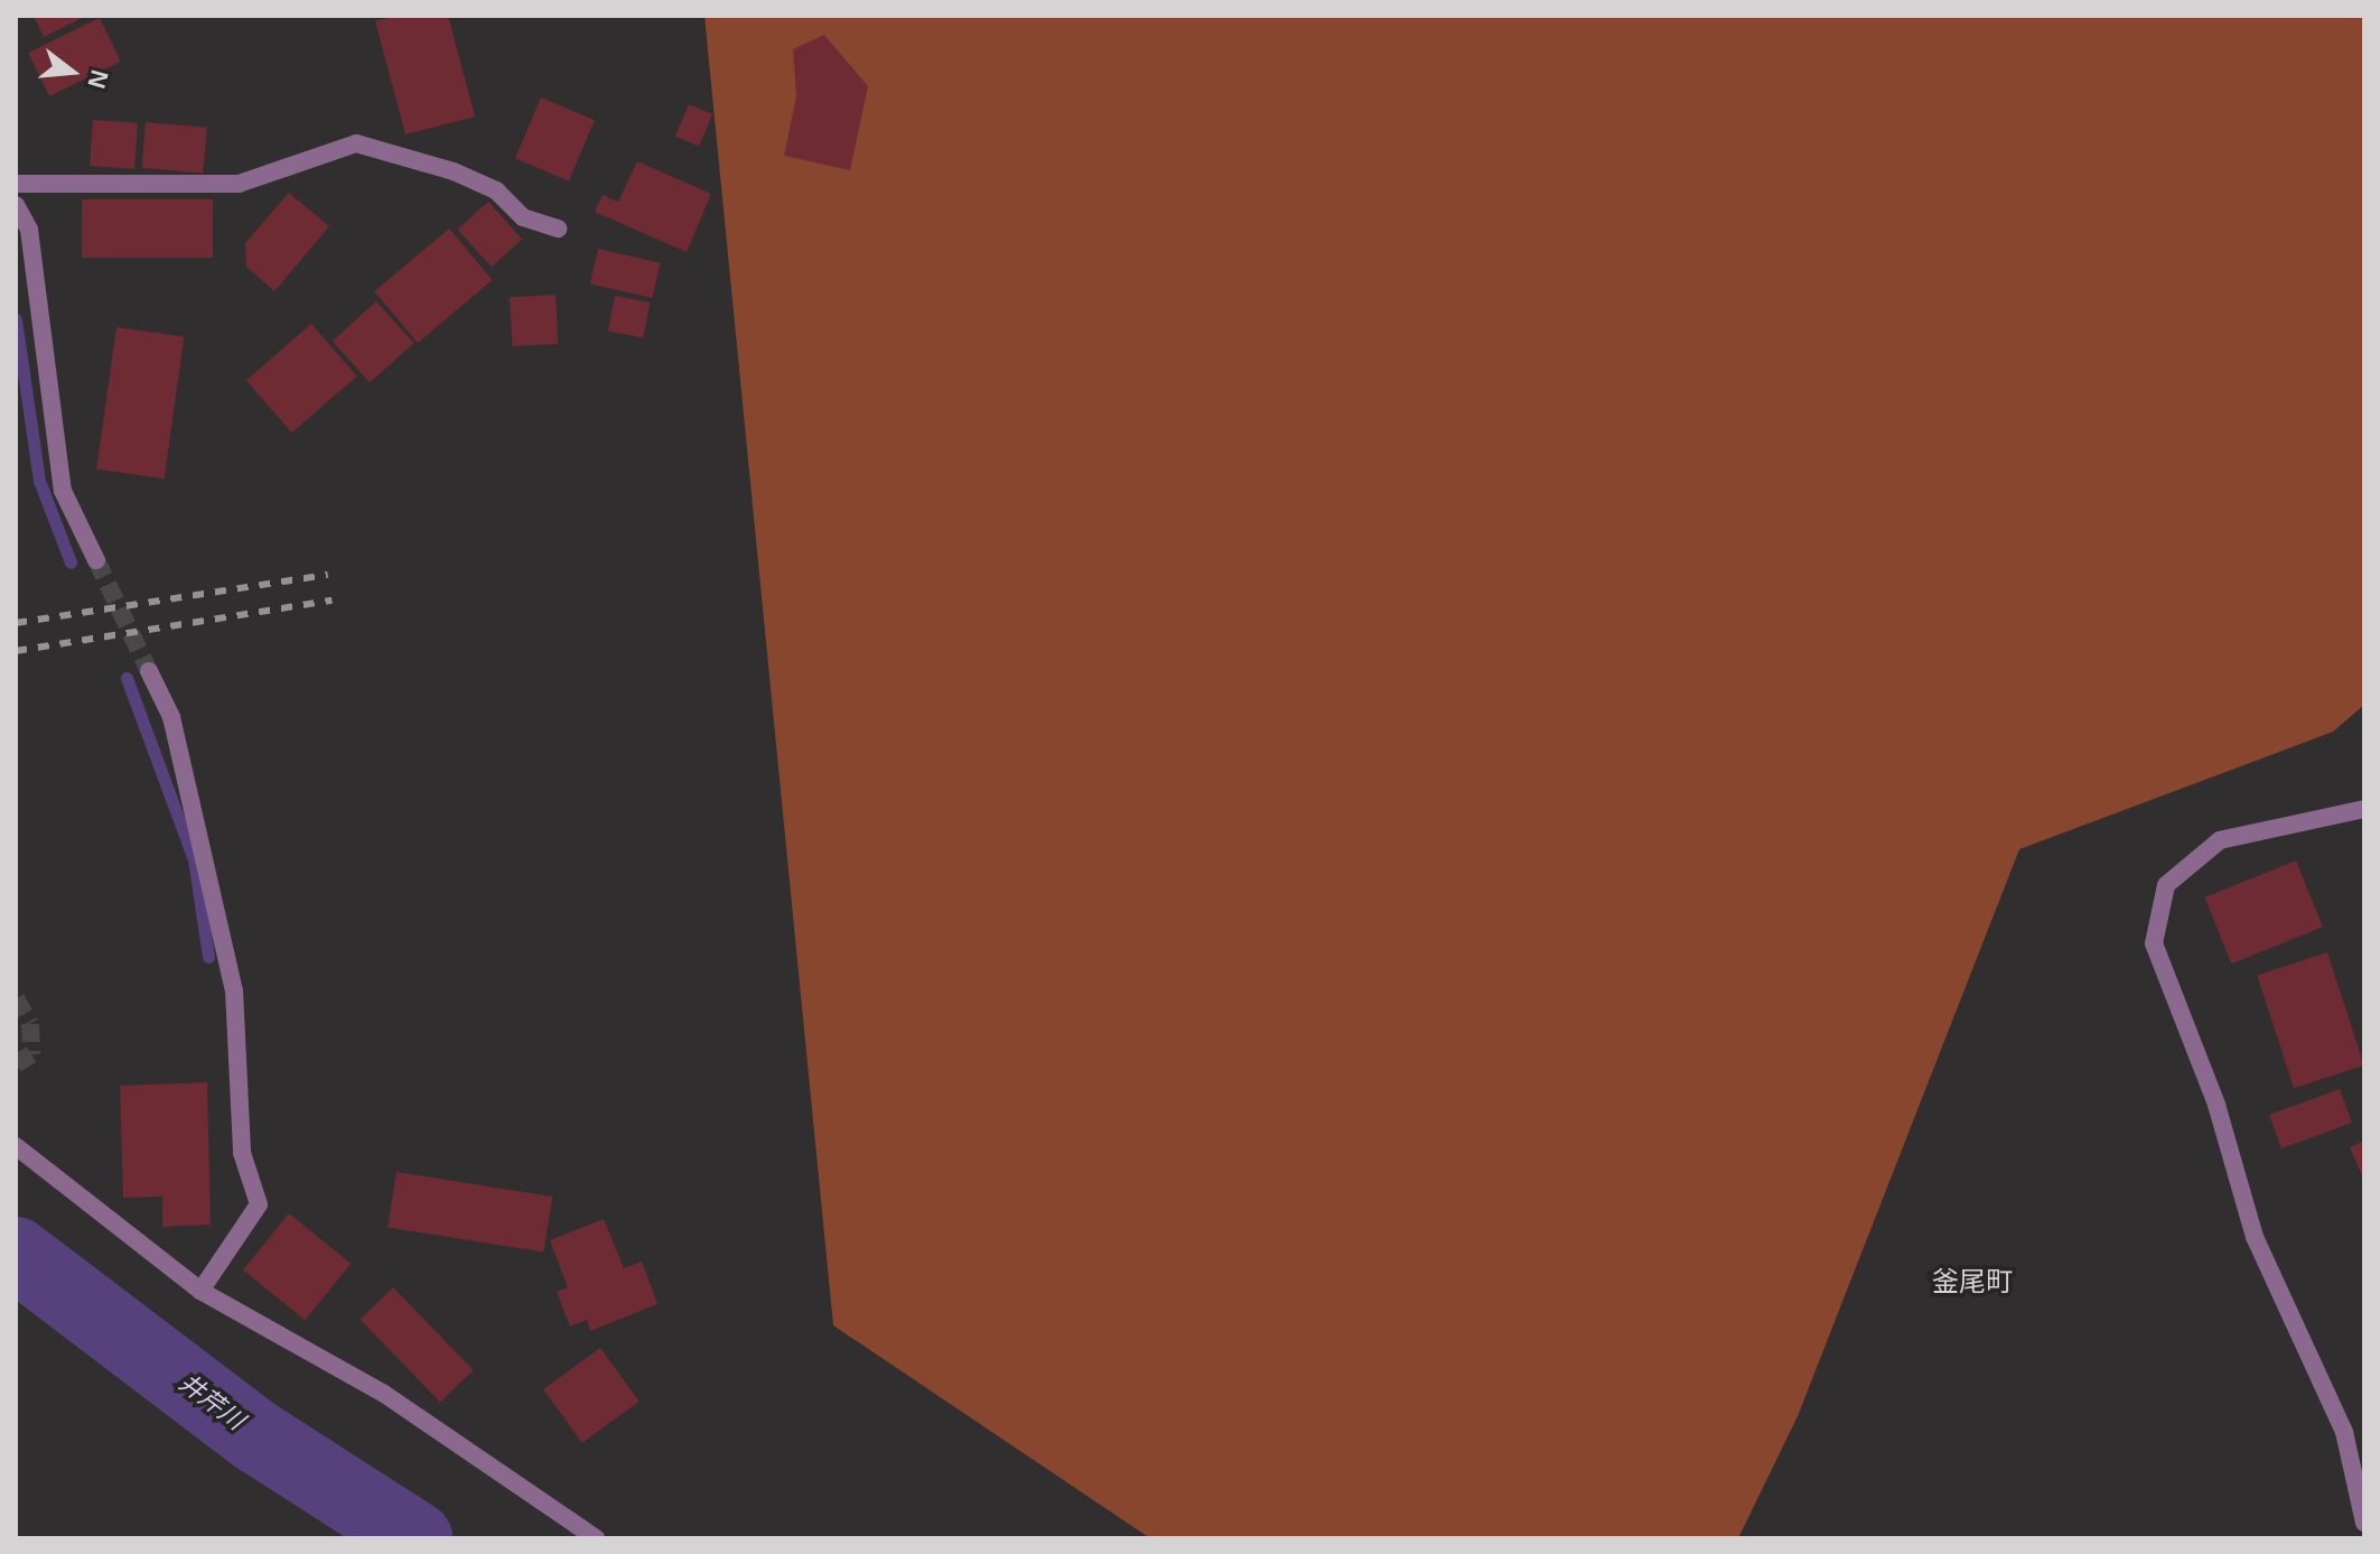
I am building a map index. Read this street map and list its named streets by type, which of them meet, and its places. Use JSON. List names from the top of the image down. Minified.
{"districts":["釜尾町"],"water":["井芹川"],"north":"right"}
